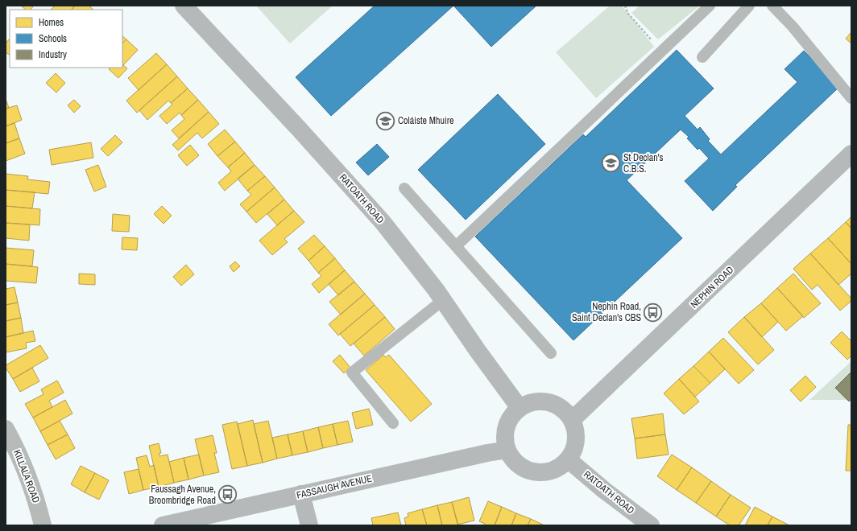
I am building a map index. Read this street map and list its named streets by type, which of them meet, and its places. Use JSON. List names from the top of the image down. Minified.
{"streets":{"main road":["RATOATH ROAD","NEPHIN ROAD","FASSAUGH AVENUE"],"street":["KILLALA ROAD"]},"crossings":[["RATOATH ROAD","NEPHIN ROAD"],["RATOATH ROAD","FASSAUGH AVENUE"],["NEPHIN ROAD","FASSAUGH AVENUE"]],"places":{"school or university":["Coláiste Mhuire","St Declan's C.B.S."],"bus stop":["Nephin Road, Saint Declan's CBS","Faussagh Avenue, Broombridge Road"]},"legend":["Homes","Schools","Industry"]}
